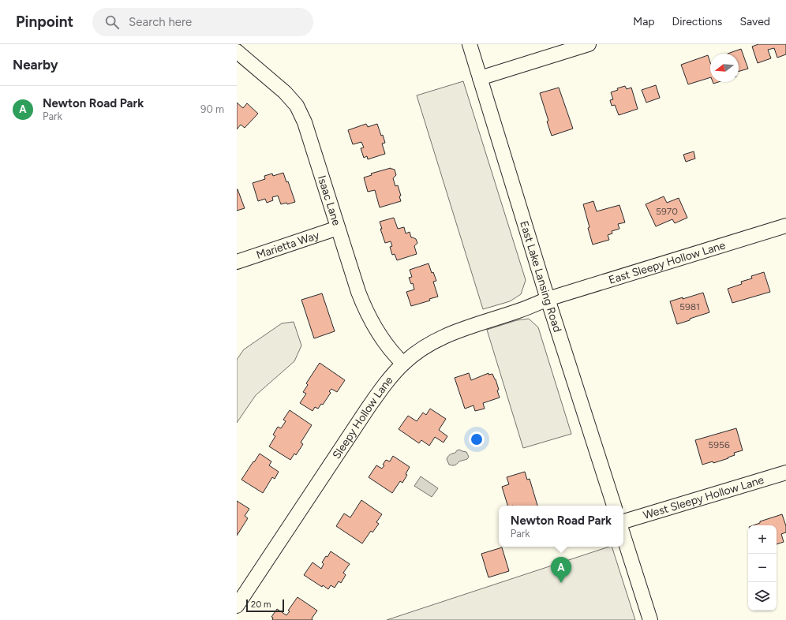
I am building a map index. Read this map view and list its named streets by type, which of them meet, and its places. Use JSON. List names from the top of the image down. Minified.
{"streets":{"street":["Isaac Lane","Marietta Way","East Sleepy Hollow Lane","East Lake Lansing Road","Sleepy Hollow Lane","West Sleepy Hollow Lane"]},"crossings":[["Isaac Lane","Marietta Way"],["Isaac Lane","Sleepy Hollow Lane"],["East Sleepy Hollow Lane","East Lake Lansing Road"],["East Sleepy Hollow Lane","Sleepy Hollow Lane"],["East Lake Lansing Road","Sleepy Hollow Lane"]],"house_numbers":["5970","5981","5956"],"scale_bar":"20 m","north":"left","page":{"header":"Pinpoint","search":"Search here","nav":["Map","Directions","Saved"],"heading":"Nearby","list":[{"mark":"A","name":"Newton Road Park","note":"Park","value":"90 m"}],"popup":["Newton Road Park","Park"],"map_buttons":["+","−"],"pins":"A","scale":"20 m"}}
